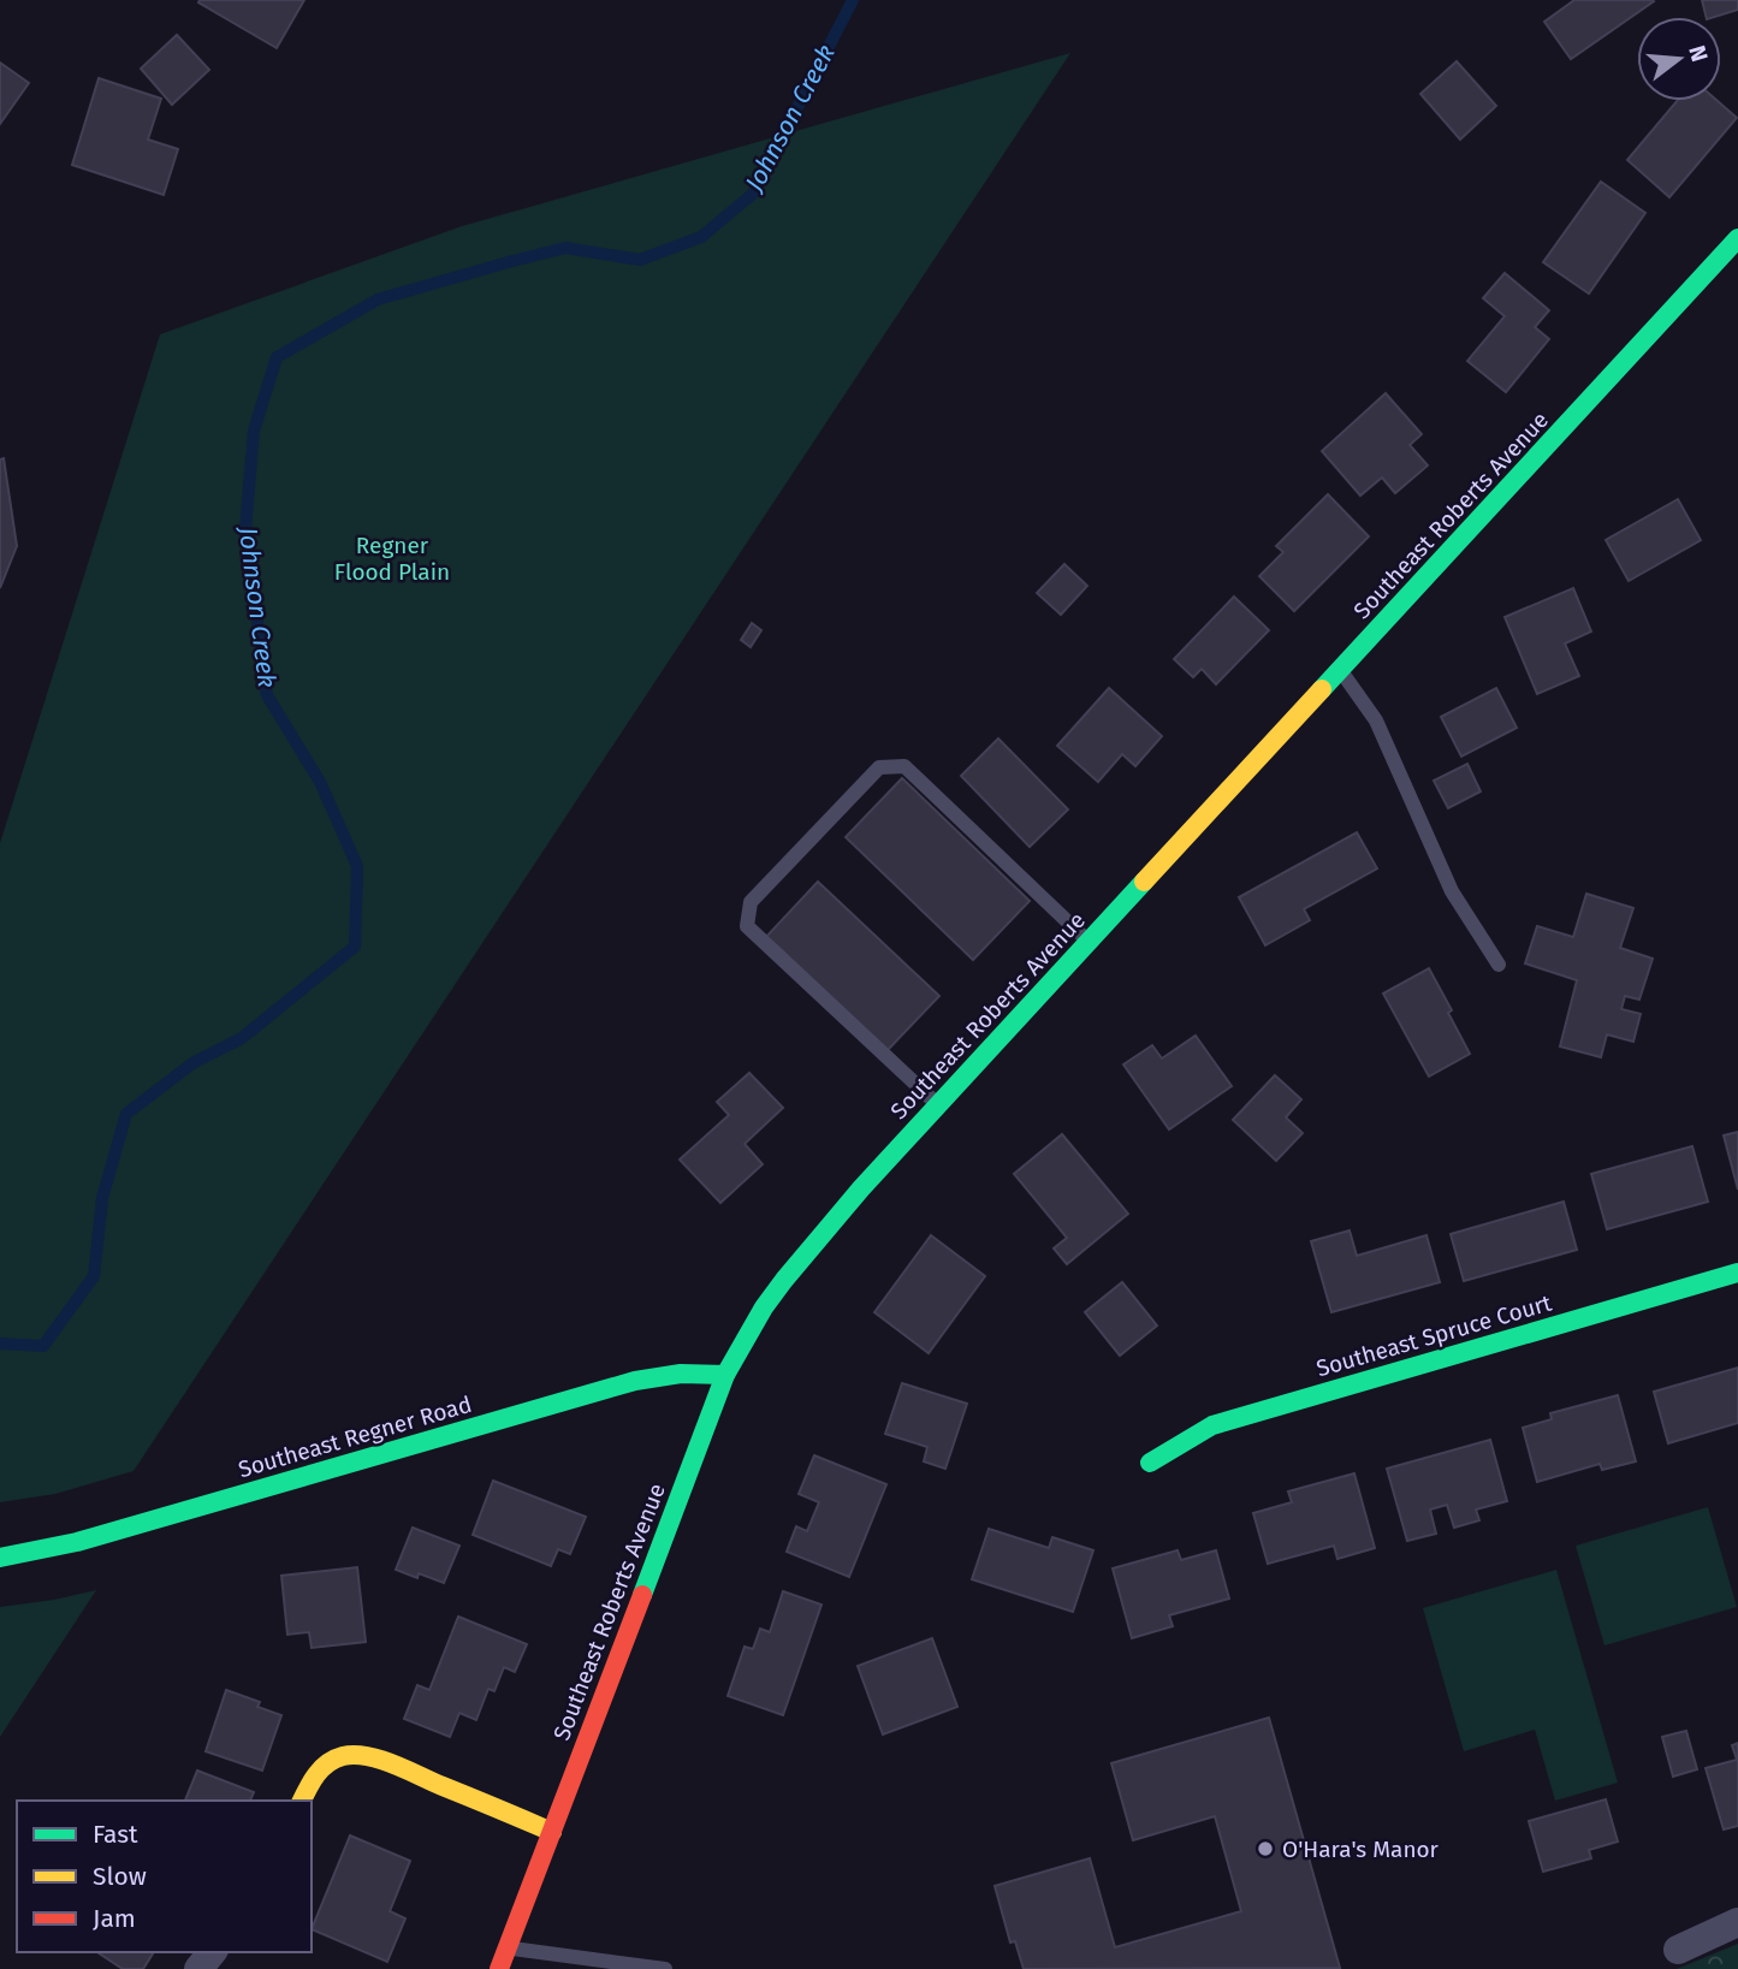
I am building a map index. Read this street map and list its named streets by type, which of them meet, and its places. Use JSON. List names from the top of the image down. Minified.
{"streets":{"street":["Southeast Roberts Avenue","Southeast Spruce Court","Southeast Regner Road"]},"crossings":[["Southeast Roberts Avenue","Southeast Regner Road"]],"water":["Johnson Creek"],"parks":["Regner Flood Plain"],"places":["O'Hara's Manor"],"legend":["Fast","Slow","Jam"],"north":"right"}
